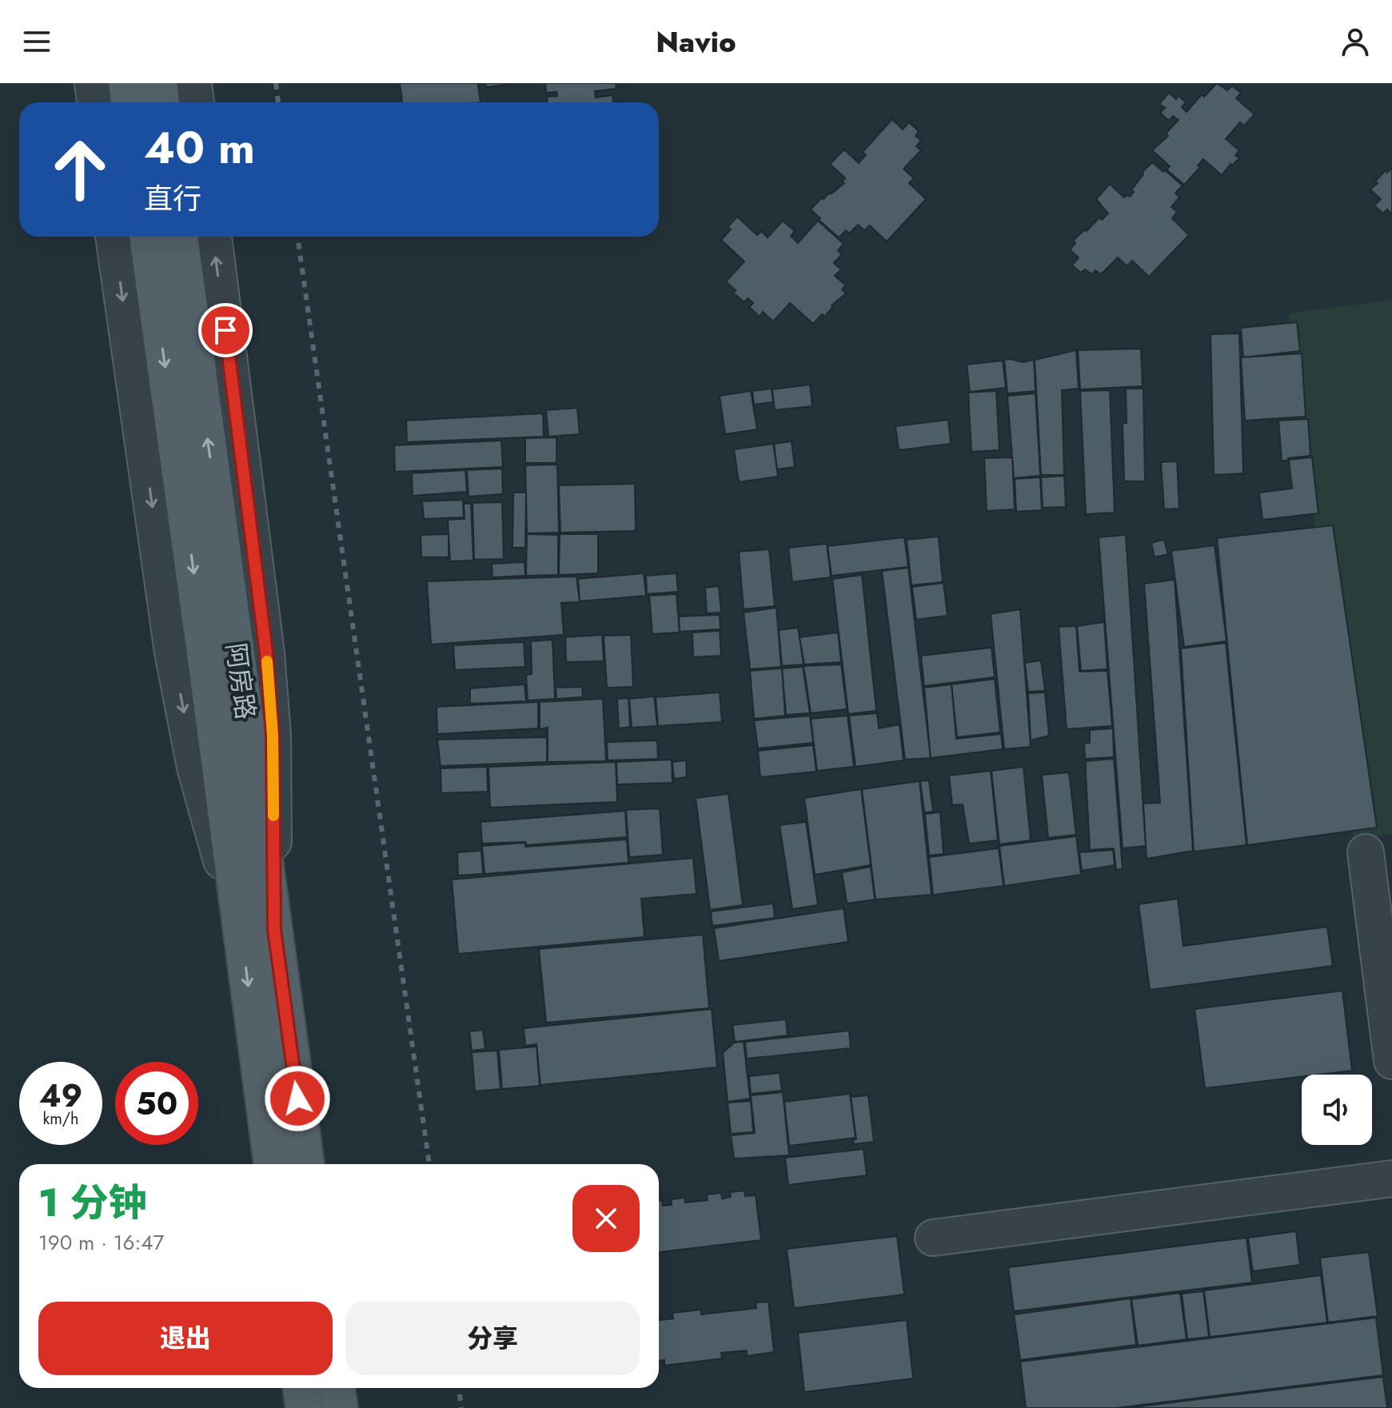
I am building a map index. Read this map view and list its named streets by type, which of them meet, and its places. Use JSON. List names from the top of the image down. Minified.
{"streets":{"main road":["阿房路"]},"page":{"header":"Navio","turn":["40 m","直行"],"speed":"49 km/h","limit":"50","heading":["1 分钟","190 m · 16:47"],"buttons":["退出","分享"]}}
